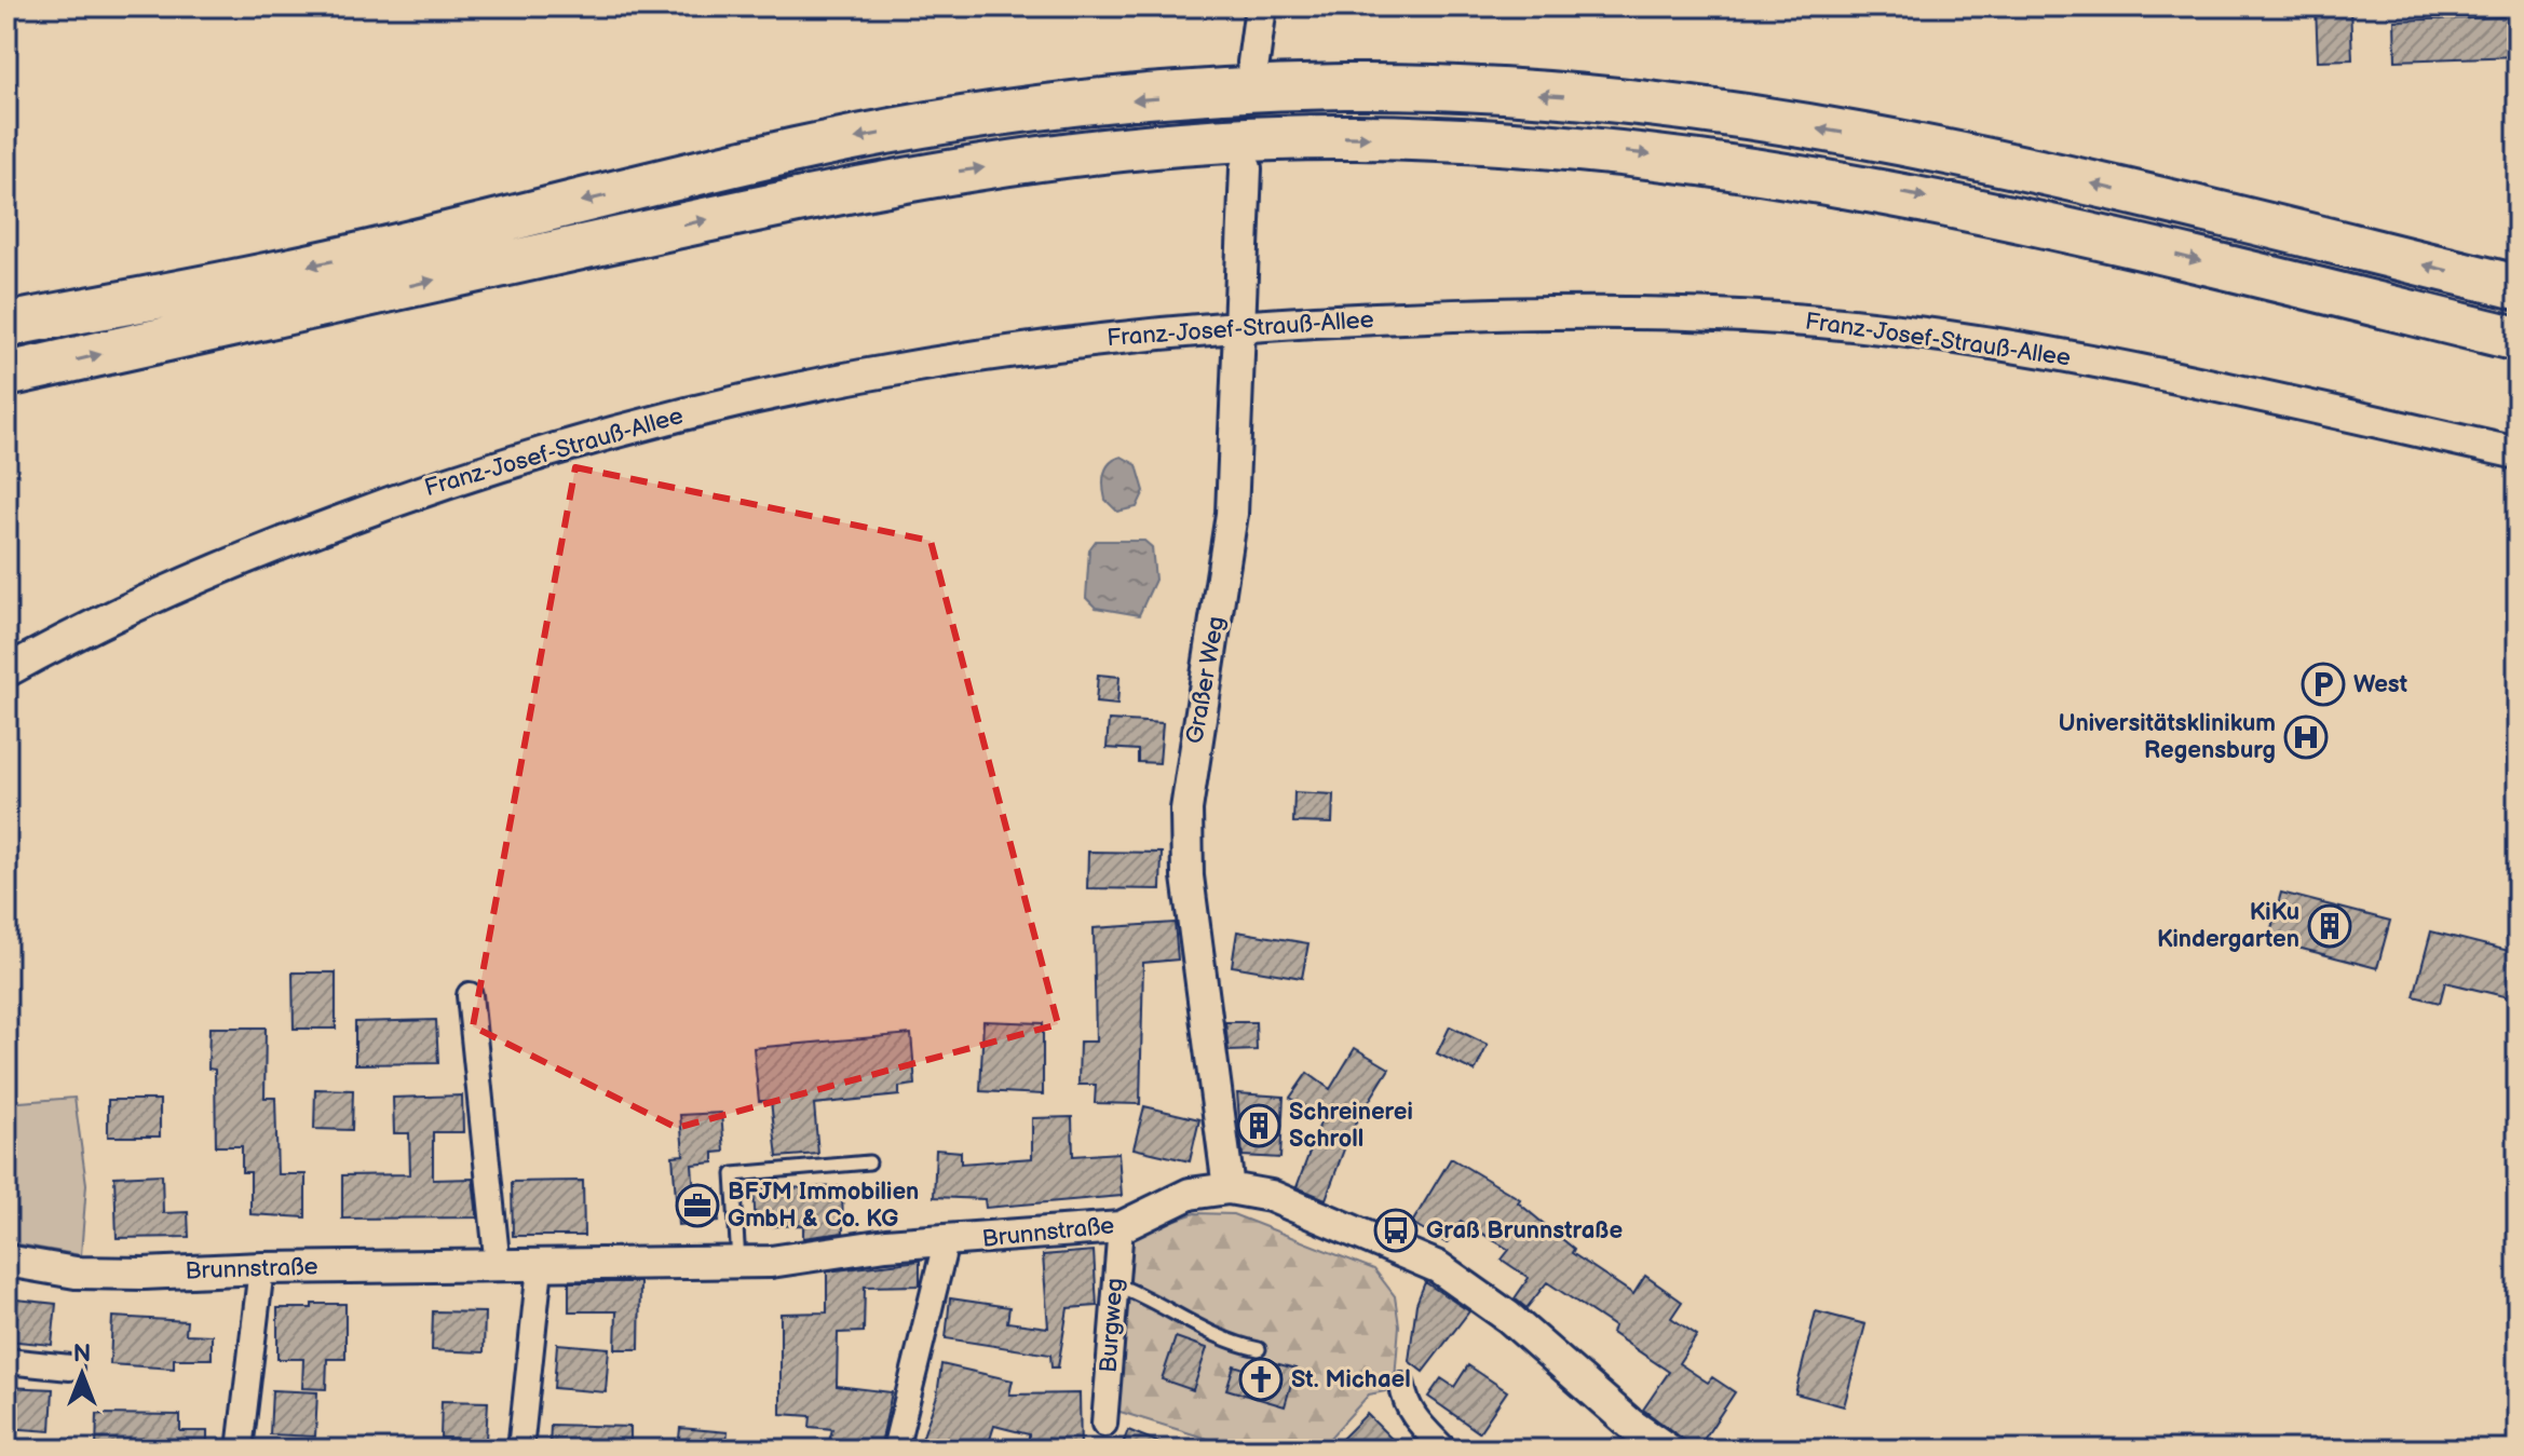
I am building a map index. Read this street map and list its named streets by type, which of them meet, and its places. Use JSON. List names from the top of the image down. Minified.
{"streets":{"street":["Franz-Josef-Strauß-Allee","Graßer Weg","Brunnstraße","Burgweg"]},"crossings":[["Franz-Josef-Strauß-Allee","Graßer Weg"],["Graßer Weg","Brunnstraße"],["Brunnstraße","Burgweg"]],"places":{"parking":["West"],"hospital":["Universitätsklinikum Regensburg"],"building":["KiKu Kindergarten","Schreinerei Schroll"],"office":["BFJM Immobilien GmbH & Co. KG"],"bus stop":["Graß Brunnstraße"],"church":["St. Michael"]},"north":"top"}
